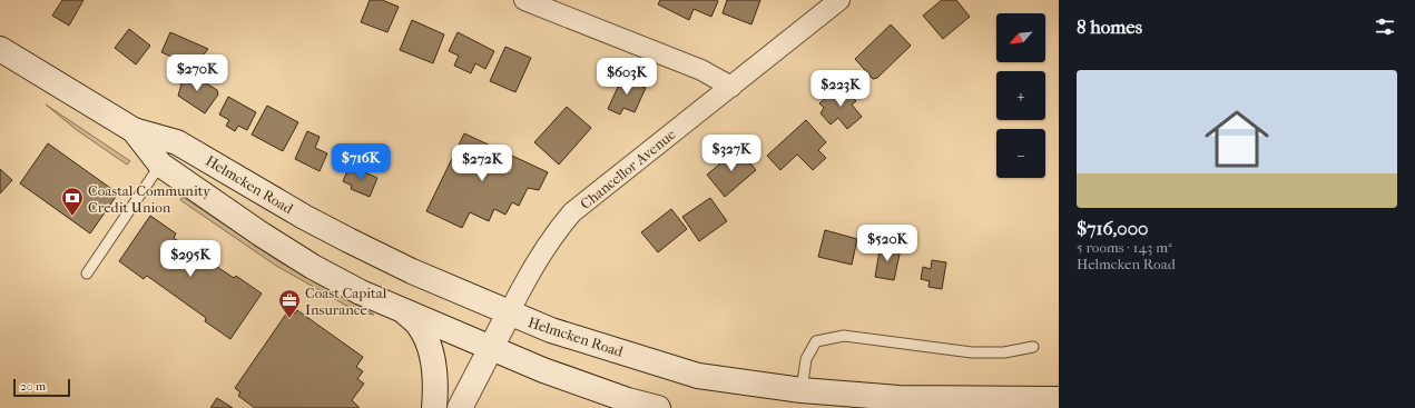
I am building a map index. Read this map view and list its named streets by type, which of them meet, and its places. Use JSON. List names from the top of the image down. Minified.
{"streets":{"main road":["Helmcken Road"],"street":["Chancellor Avenue"]},"crossings":[["Chancellor Avenue","Helmcken Road"]],"places":{"bank":["Coastal Community Credit Union"],"office":["Coast Capital Insurance"]},"scale_bar":"20 m","north":"bottom left","page":{"heading":"8 homes","map_buttons":["+","−"],"list":[{"name":"$716,000","note":"5 rooms · 143 m² · Helmcken Road"}],"price":["$270K","$603K","$223K","$327K","$716K","$272K","$520K","$295K"],"scale":"20 m"}}
